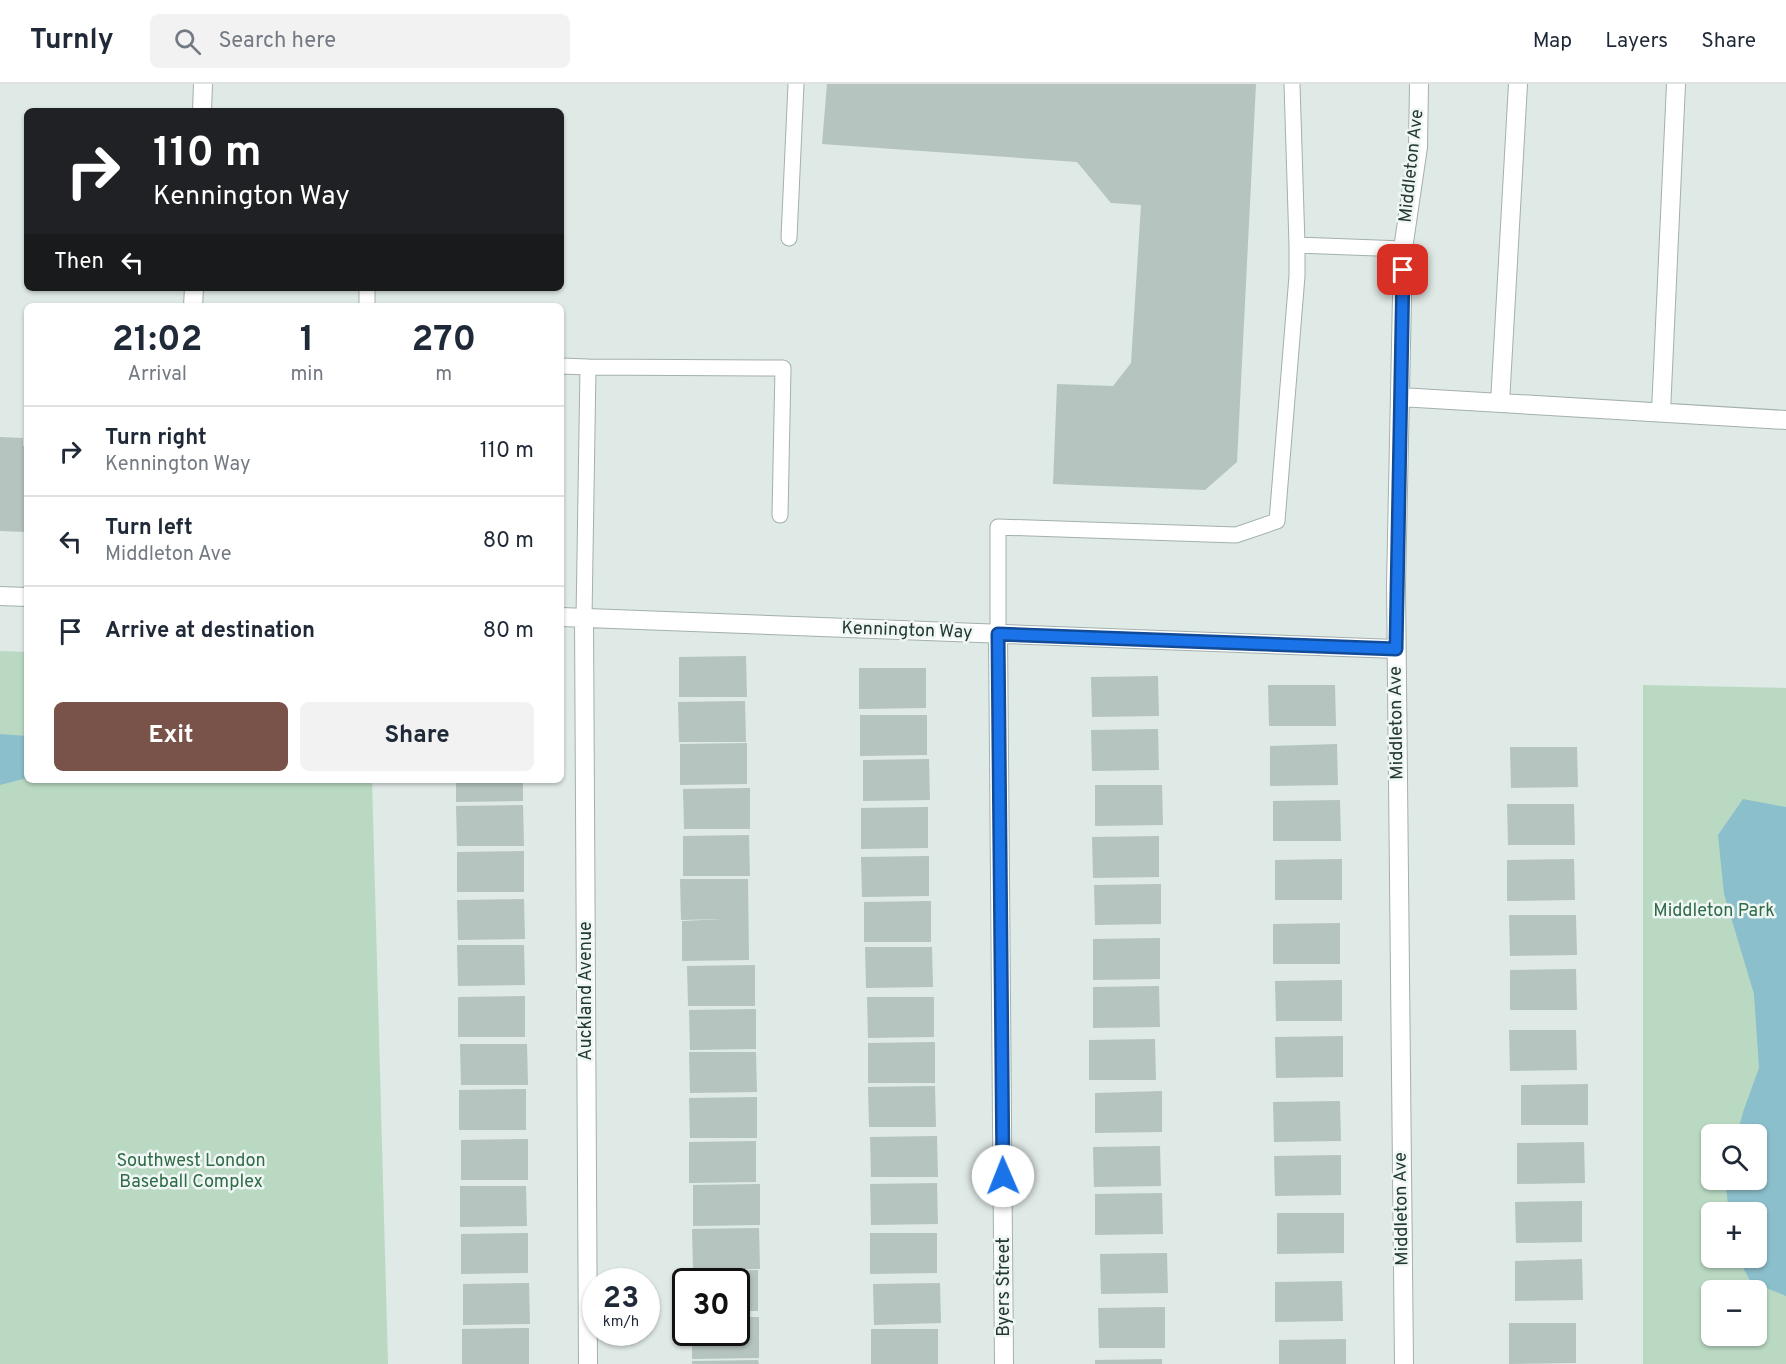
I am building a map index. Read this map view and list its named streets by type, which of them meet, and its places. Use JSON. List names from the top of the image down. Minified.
{"streets":{"street":["Middleton Ave","Kennington Way","Auckland Avenue","Byers Street"]},"crossings":[["Middleton Ave","Kennington Way"],["Kennington Way","Auckland Avenue"],["Kennington Way","Byers Street"]],"parks":["Middleton Park","Southwest London Baseball Complex"],"page":{"header":"Turnly","search":"Search here","nav":["Map","Layers","Share"],"turn":["110 m","Kennington Way"],"then":"Then","eta":["21:02","Arrival","1","min","270","m"],"list":[{"name":"Turn right","note":"Kennington Way","value":"110 m"},{"name":"Turn left","note":"Middleton Ave","value":"80 m"},{"name":"Arrive at destination","value":"80 m"}],"buttons":["Exit","Share"],"map_buttons":["+","−"],"speed":"23 km/h","limit":"30"}}
